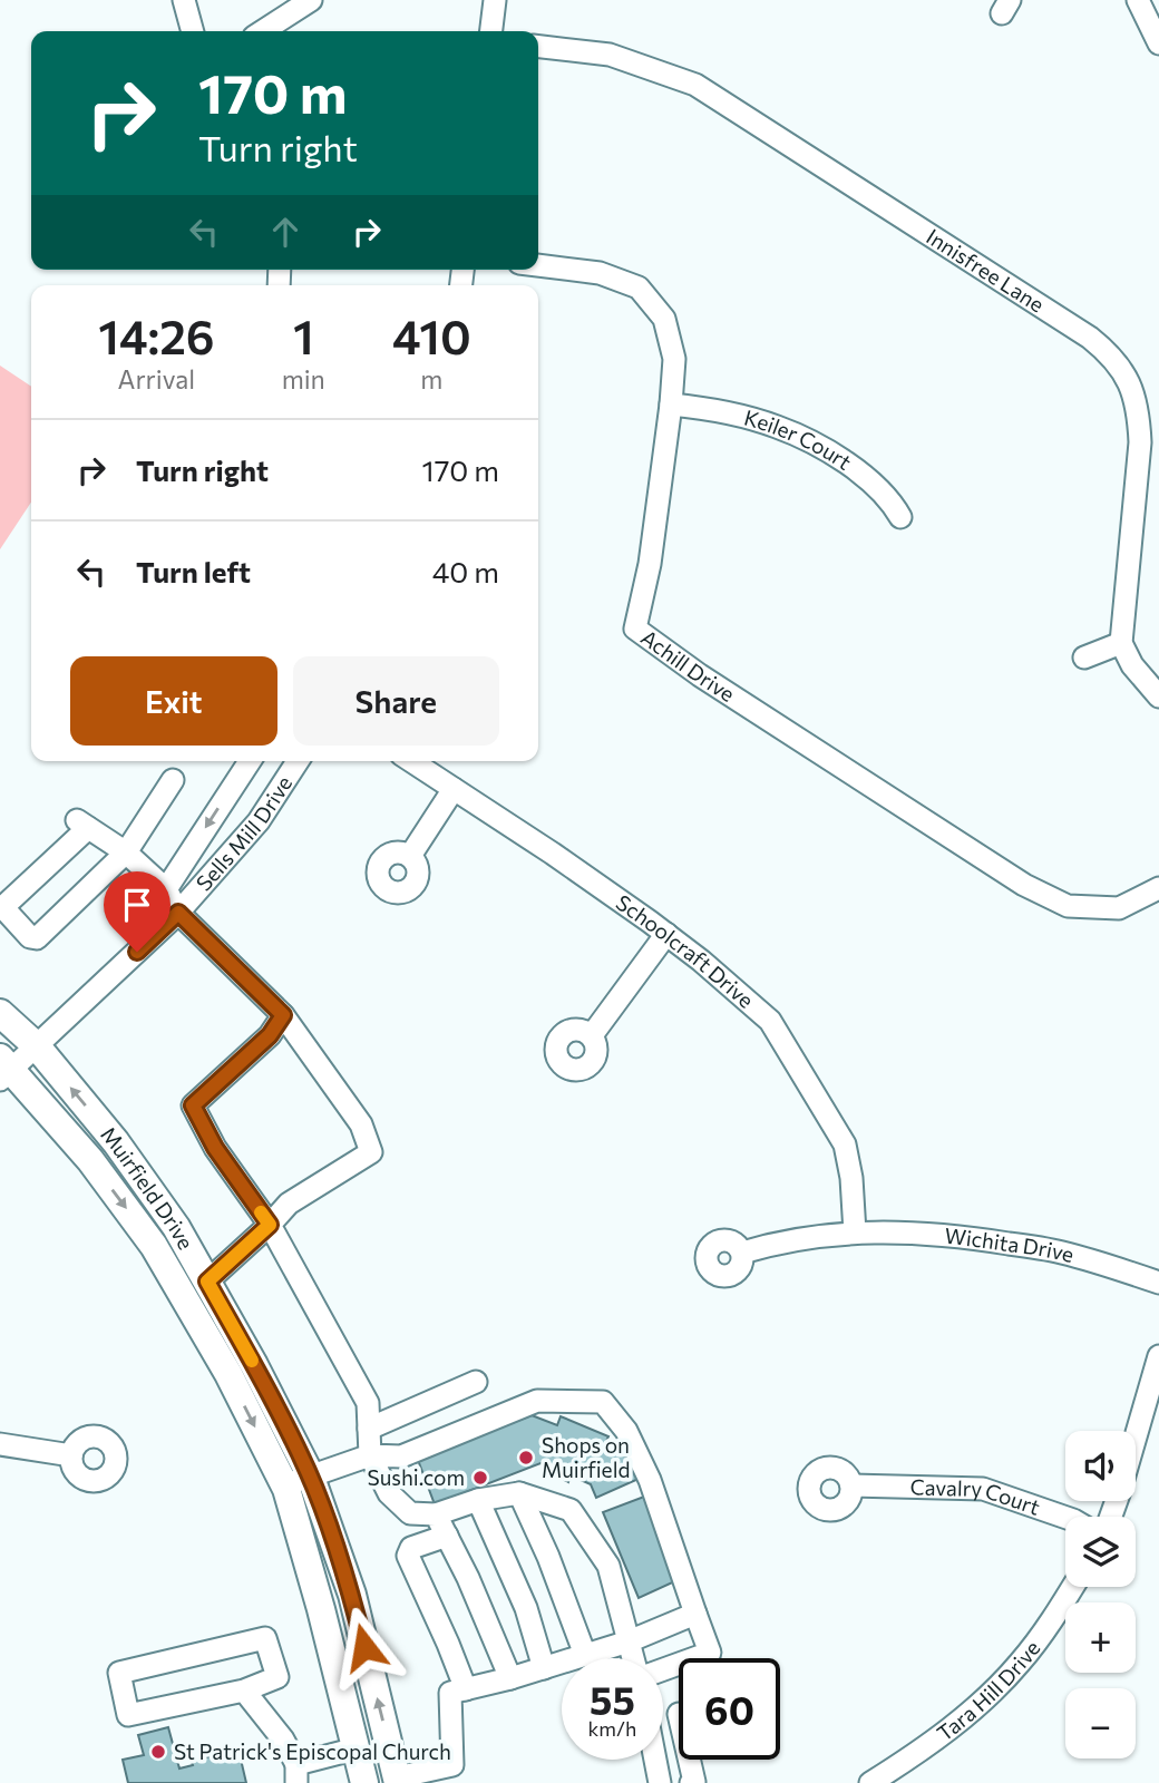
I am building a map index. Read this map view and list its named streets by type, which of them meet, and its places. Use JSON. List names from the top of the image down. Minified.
{"streets":{"main road":["Muirfield Drive"],"street":["Innisfree Lane","Keiler Court","Achill Drive","Sells Mill Drive","Schoolcraft Drive","Wichita Drive","Cavalry Court","Tara Hill Drive"]},"crossings":[["Keiler Court","Achill Drive"],["Sells Mill Drive","Muirfield Drive"],["Schoolcraft Drive","Wichita Drive"]],"places":["Shops on Muirfield","Sushi.com","St Patrick's Episcopal Church"],"page":{"turn":["170 m","Turn right"],"eta":["14:26","Arrival","1","min","410","m"],"list":[{"name":"Turn right","value":"170 m"},{"name":"Turn left","value":"40 m"}],"buttons":["Exit","Share"],"map_buttons":["+","−"],"speed":"55 km/h","limit":"60"}}
